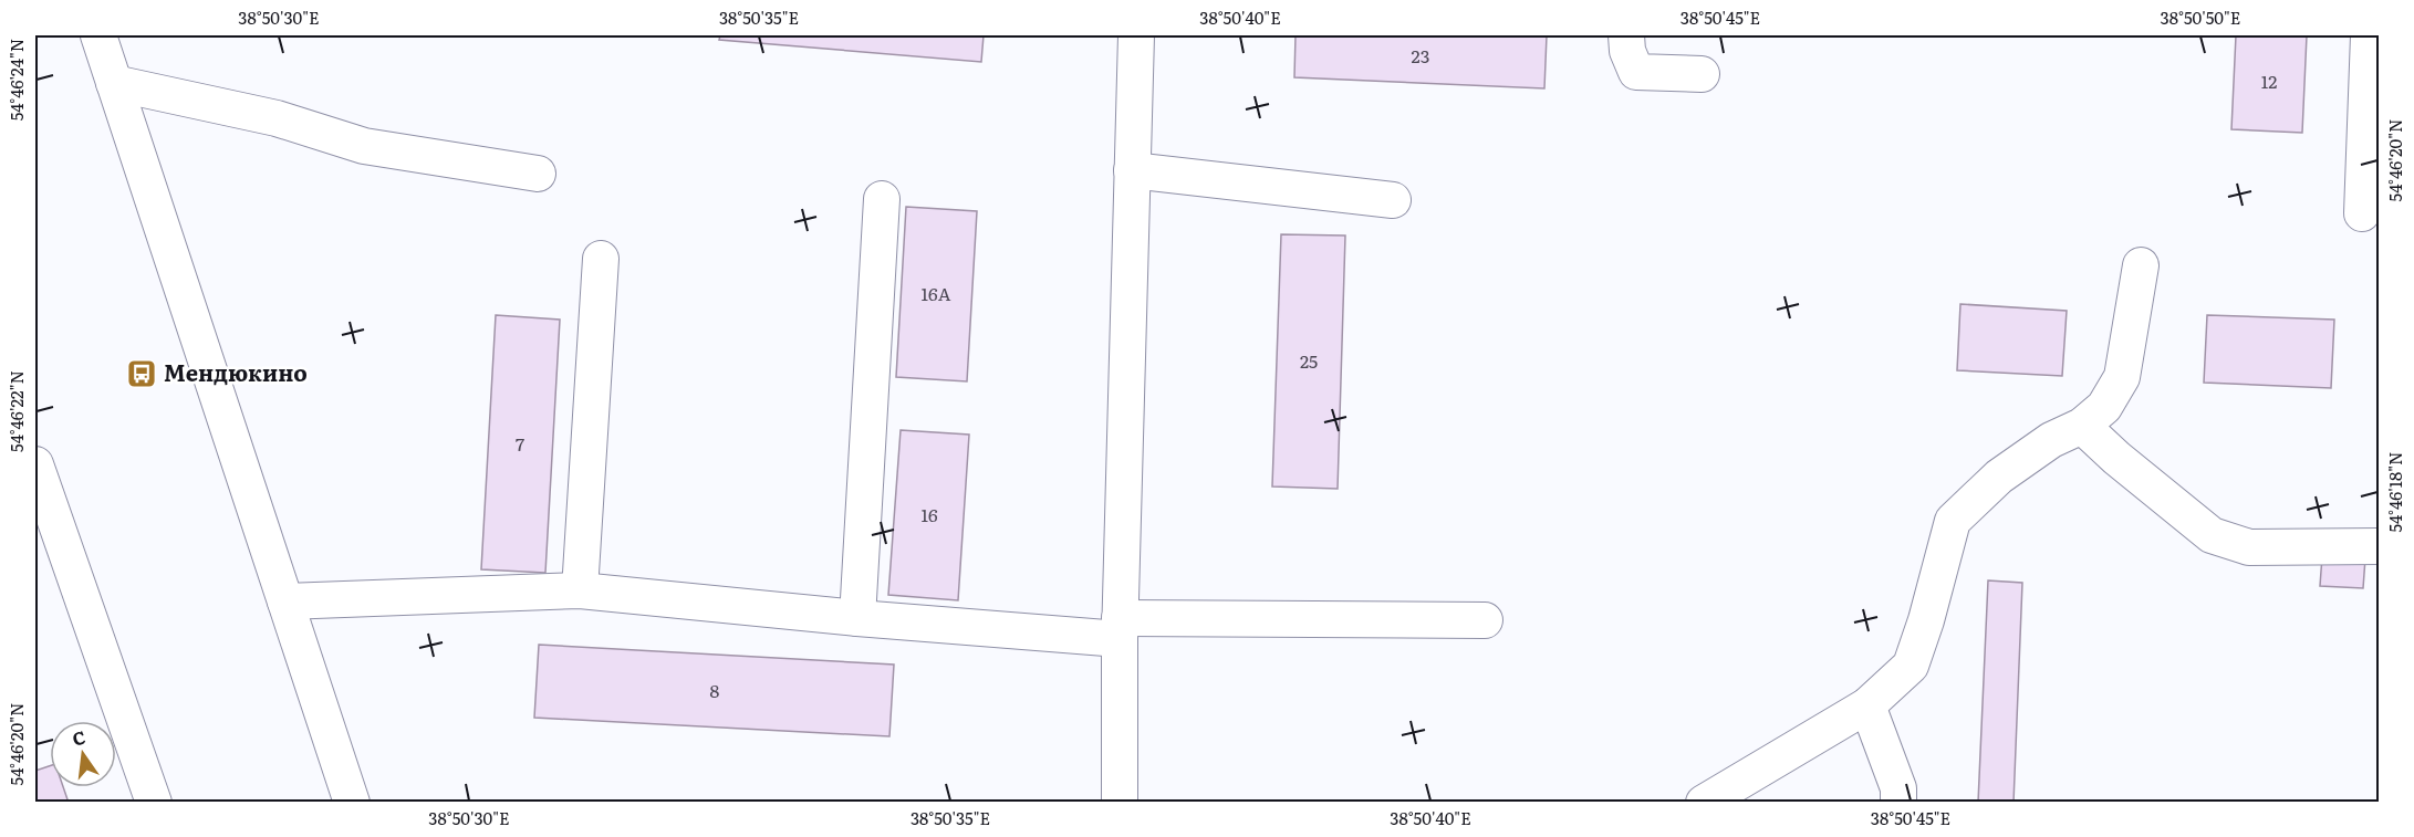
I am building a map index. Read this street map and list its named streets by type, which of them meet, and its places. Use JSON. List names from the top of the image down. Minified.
{"places":{"bus stop":["Мендюкино"]},"house_numbers":["23","12","16А","25","7","16","8"],"north":"top","coordinates":["38°50'30\"E","38°50'35\"E","38°50'40\"E","38°50'45\"E","38°50'50\"E","54°46'24\"N","54°46'20\"N","54°46'22\"N","54°46'18\"N"]}
